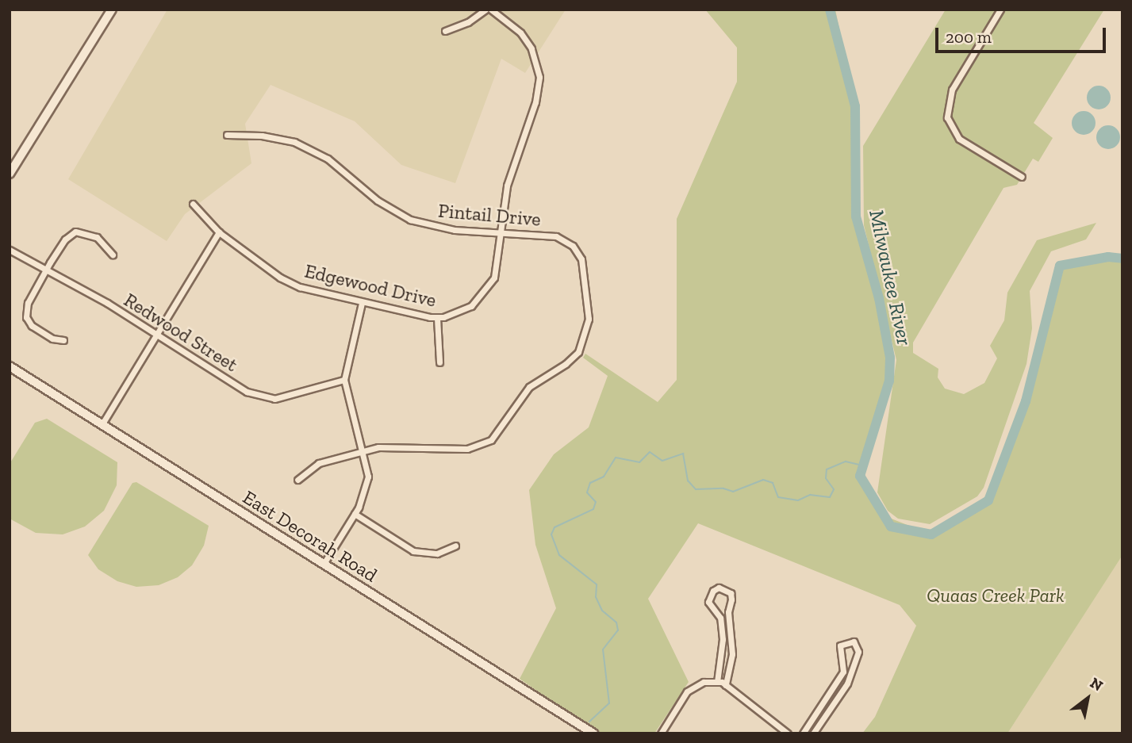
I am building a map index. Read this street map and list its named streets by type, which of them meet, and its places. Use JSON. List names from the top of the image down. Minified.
{"streets":{"street":["Pintail Drive","Edgewood Drive","Redwood Street","East Decorah Road"]},"crossings":[["Pintail Drive","Edgewood Drive"]],"water":["Milwaukee River"],"parks":["Quaas Creek Park"],"scale_bar":"200 m","north":"top right"}
